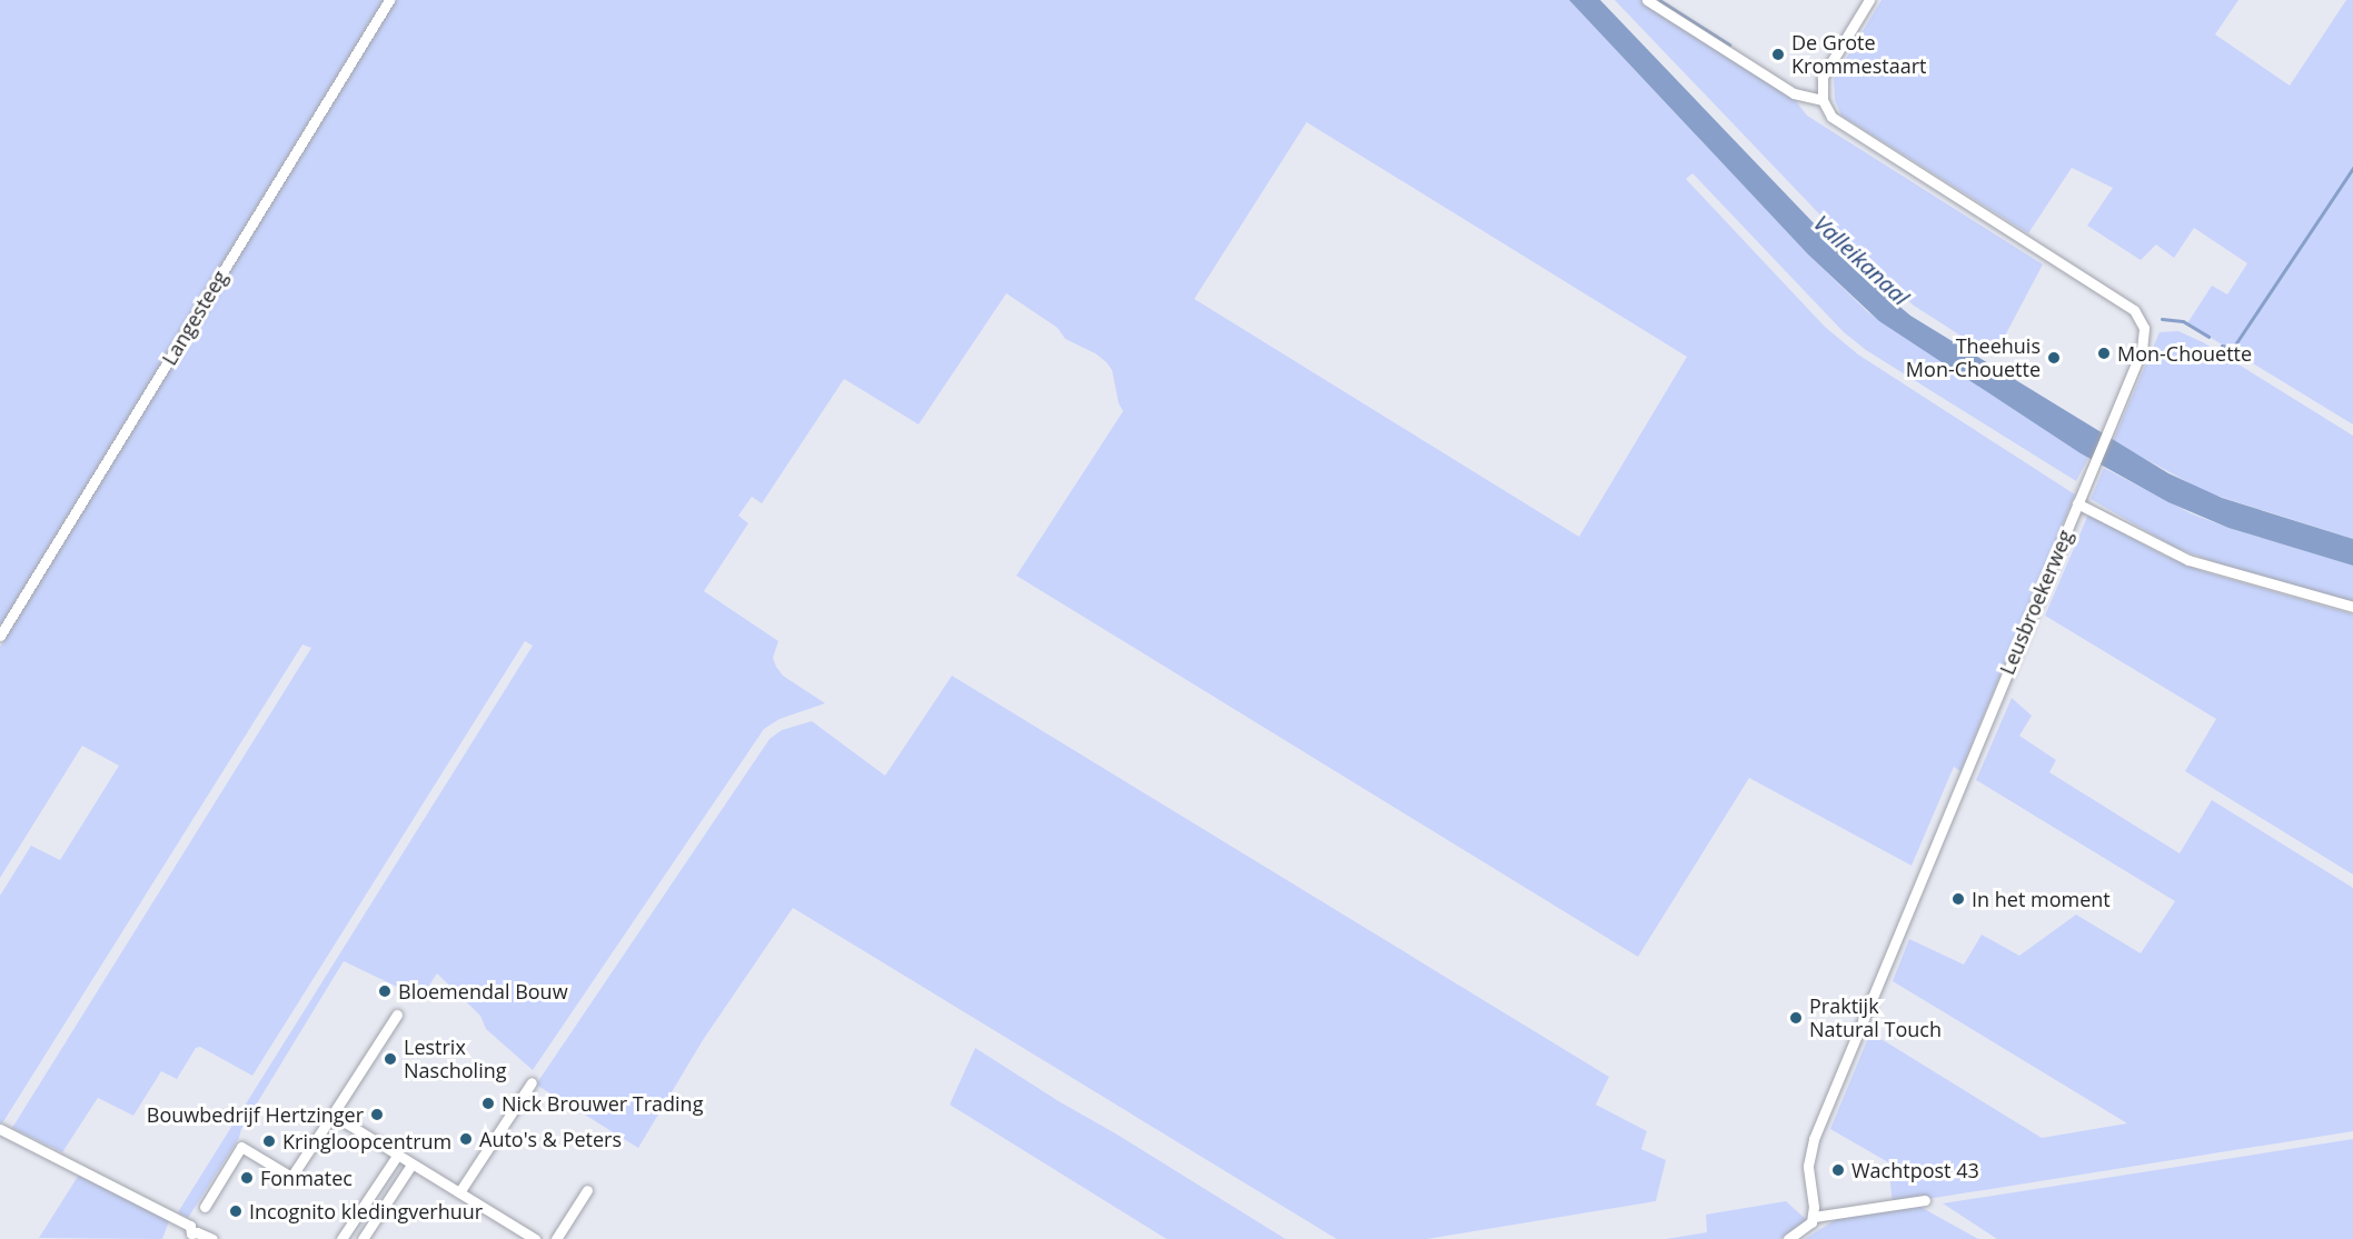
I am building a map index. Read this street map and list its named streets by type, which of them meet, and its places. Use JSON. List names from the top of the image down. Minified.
{"streets":{"street":["Langesteeg","Leusbroekerweg"]},"water":["Valleikanaal"],"places":["De Grote Krommestaart","Mon-Chouette","Theehuis Mon-Chouette","In het moment","Bloemendal Bouw","Praktijk Natural Touch","Lestrix Nascholing","Nick Brouwer Trading","Bouwbedrijf Hertzinger","Auto's & Peters","Kringloopcentrum","Wachtpost 43","Fonmatec","Incognito kledingverhuur"]}
